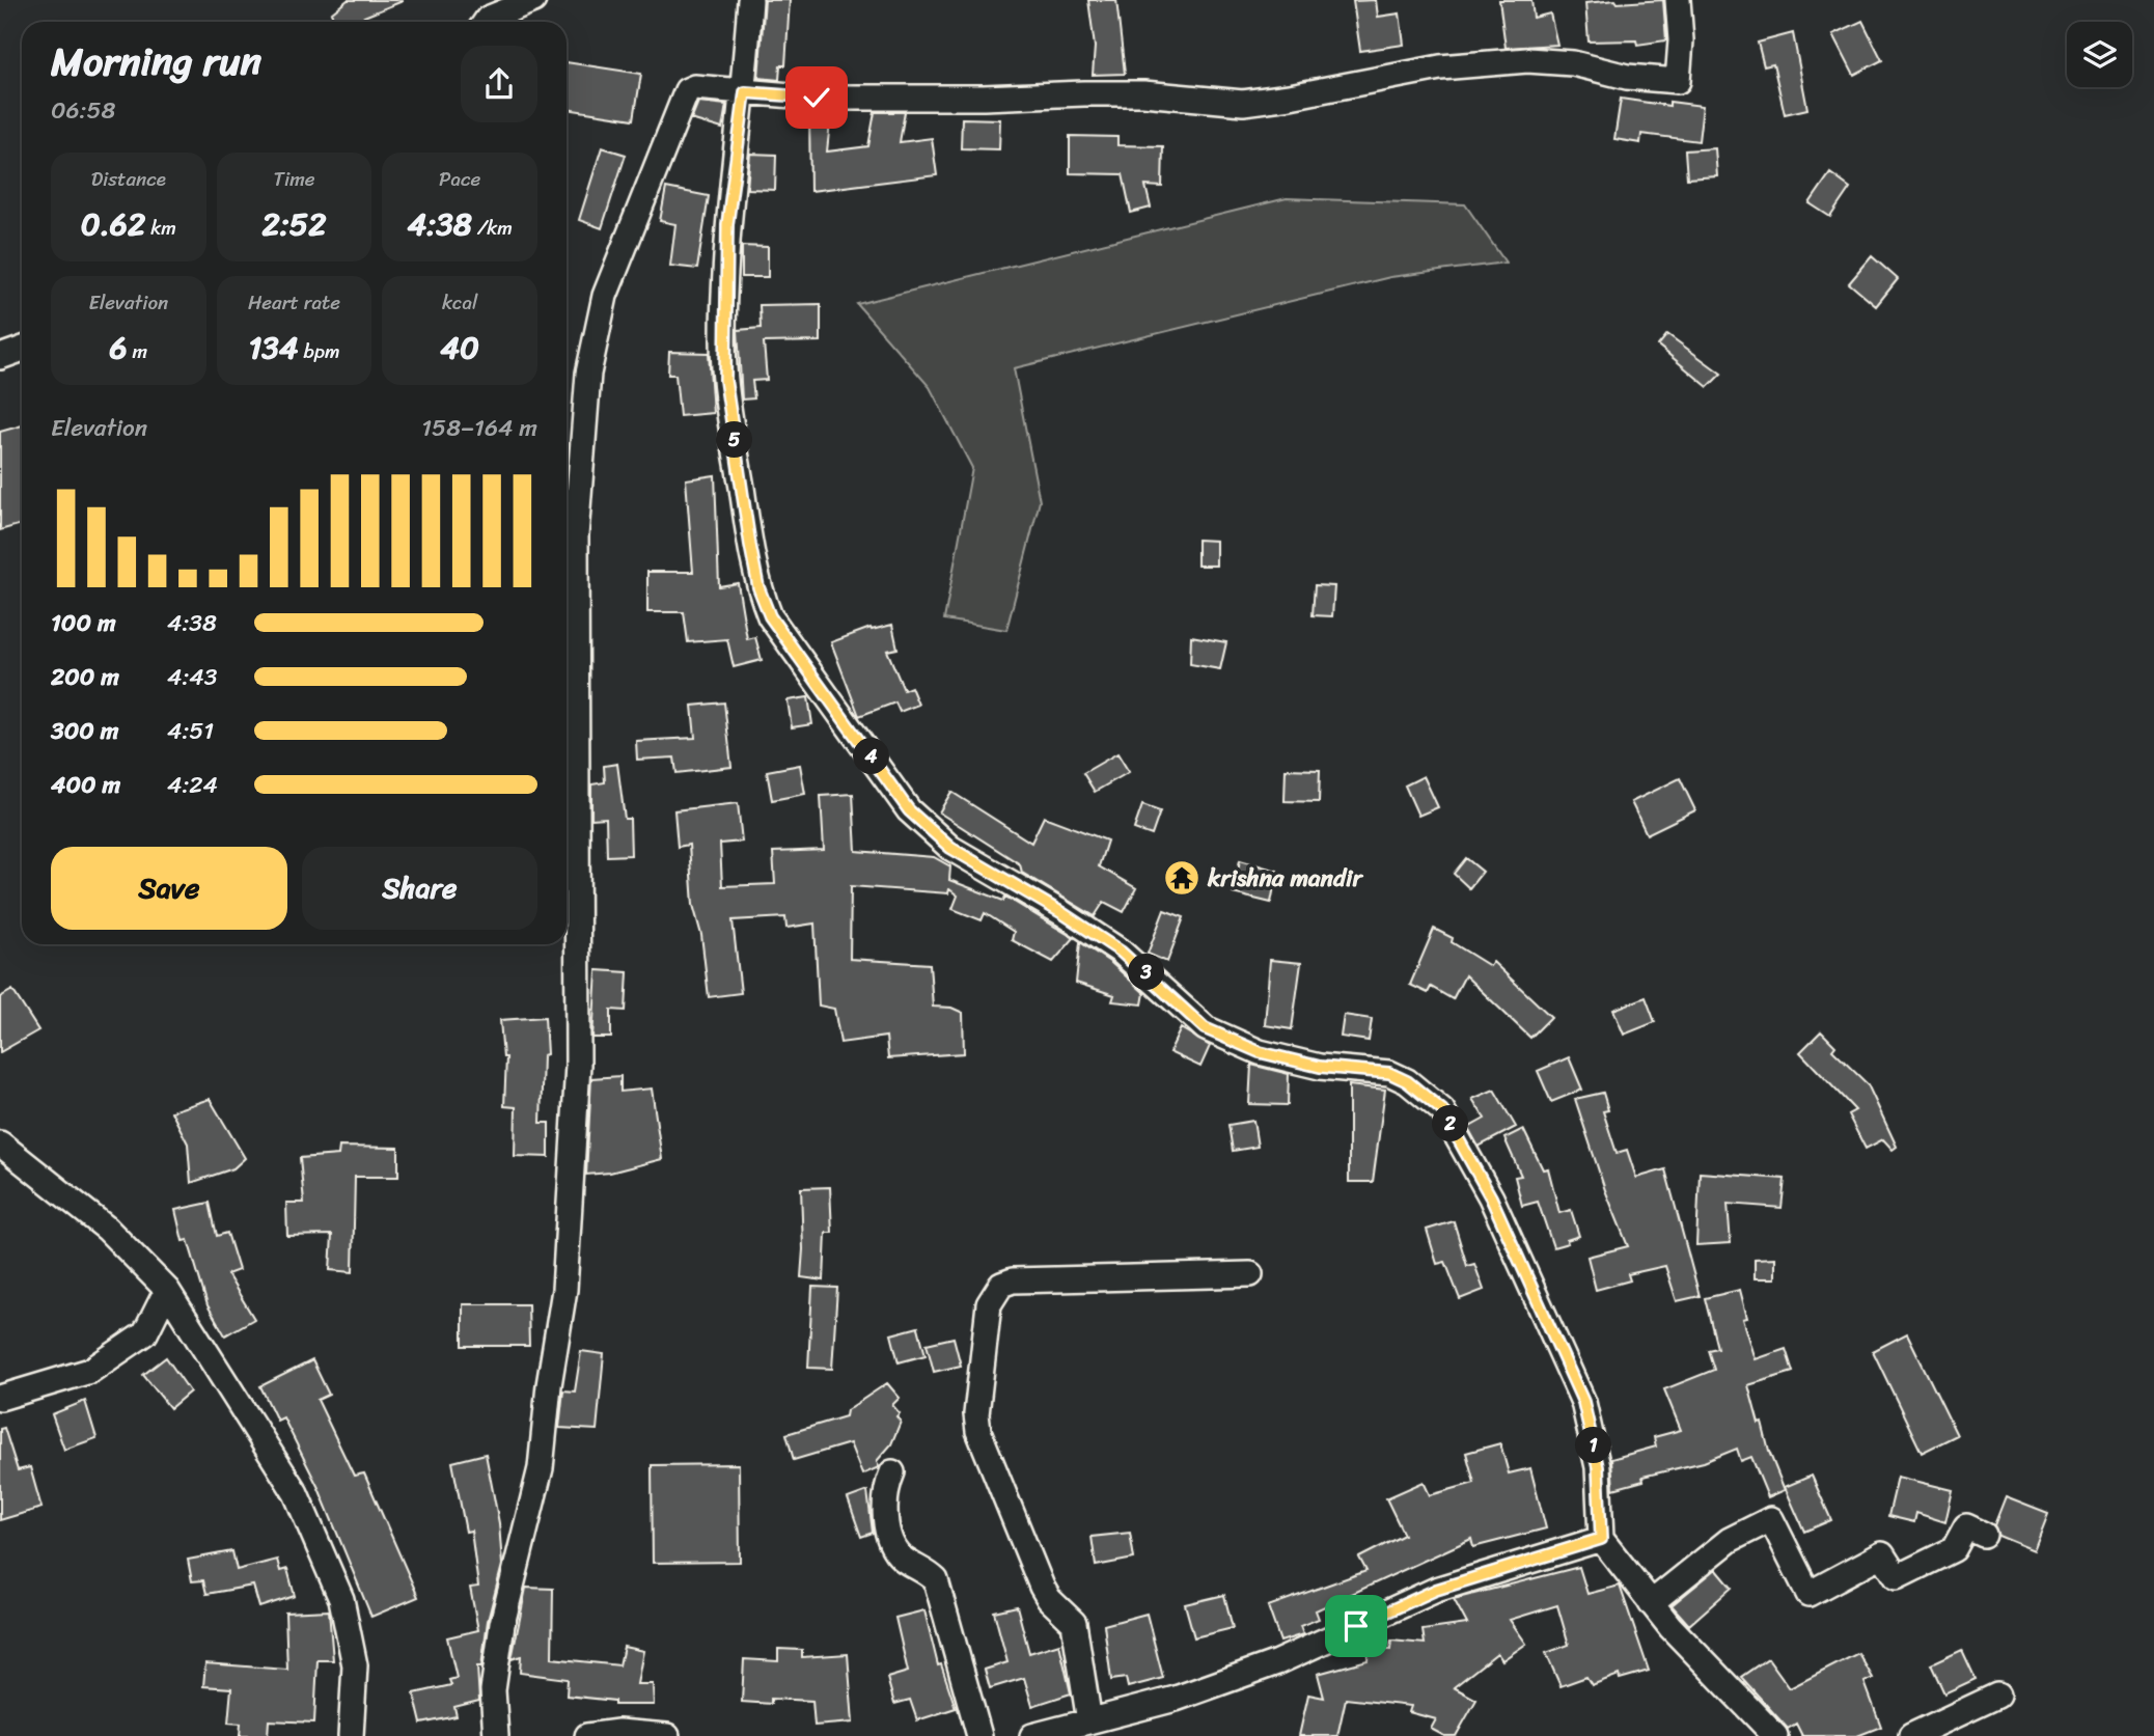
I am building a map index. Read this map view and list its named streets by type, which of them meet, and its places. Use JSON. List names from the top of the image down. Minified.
{"places":{"temple":["krishna mandir"]},"page":{"heading":["Morning run","06:58"],"stats":[["Distance","0.62 km"],["Time","2:52"],["Pace","4:38 /km"],["Elevation","6 m"],["Heart rate","134 bpm"],["kcal","40"]],"chart":["Elevation","158–164 m"],"pins":["5","4","3","2","1"],"list":[{"name":"100 m","note":"4:38"},{"name":"200 m","note":"4:43"},{"name":"300 m","note":"4:51"},{"name":"400 m","note":"4:24"}],"buttons":["Save","Share"]}}
